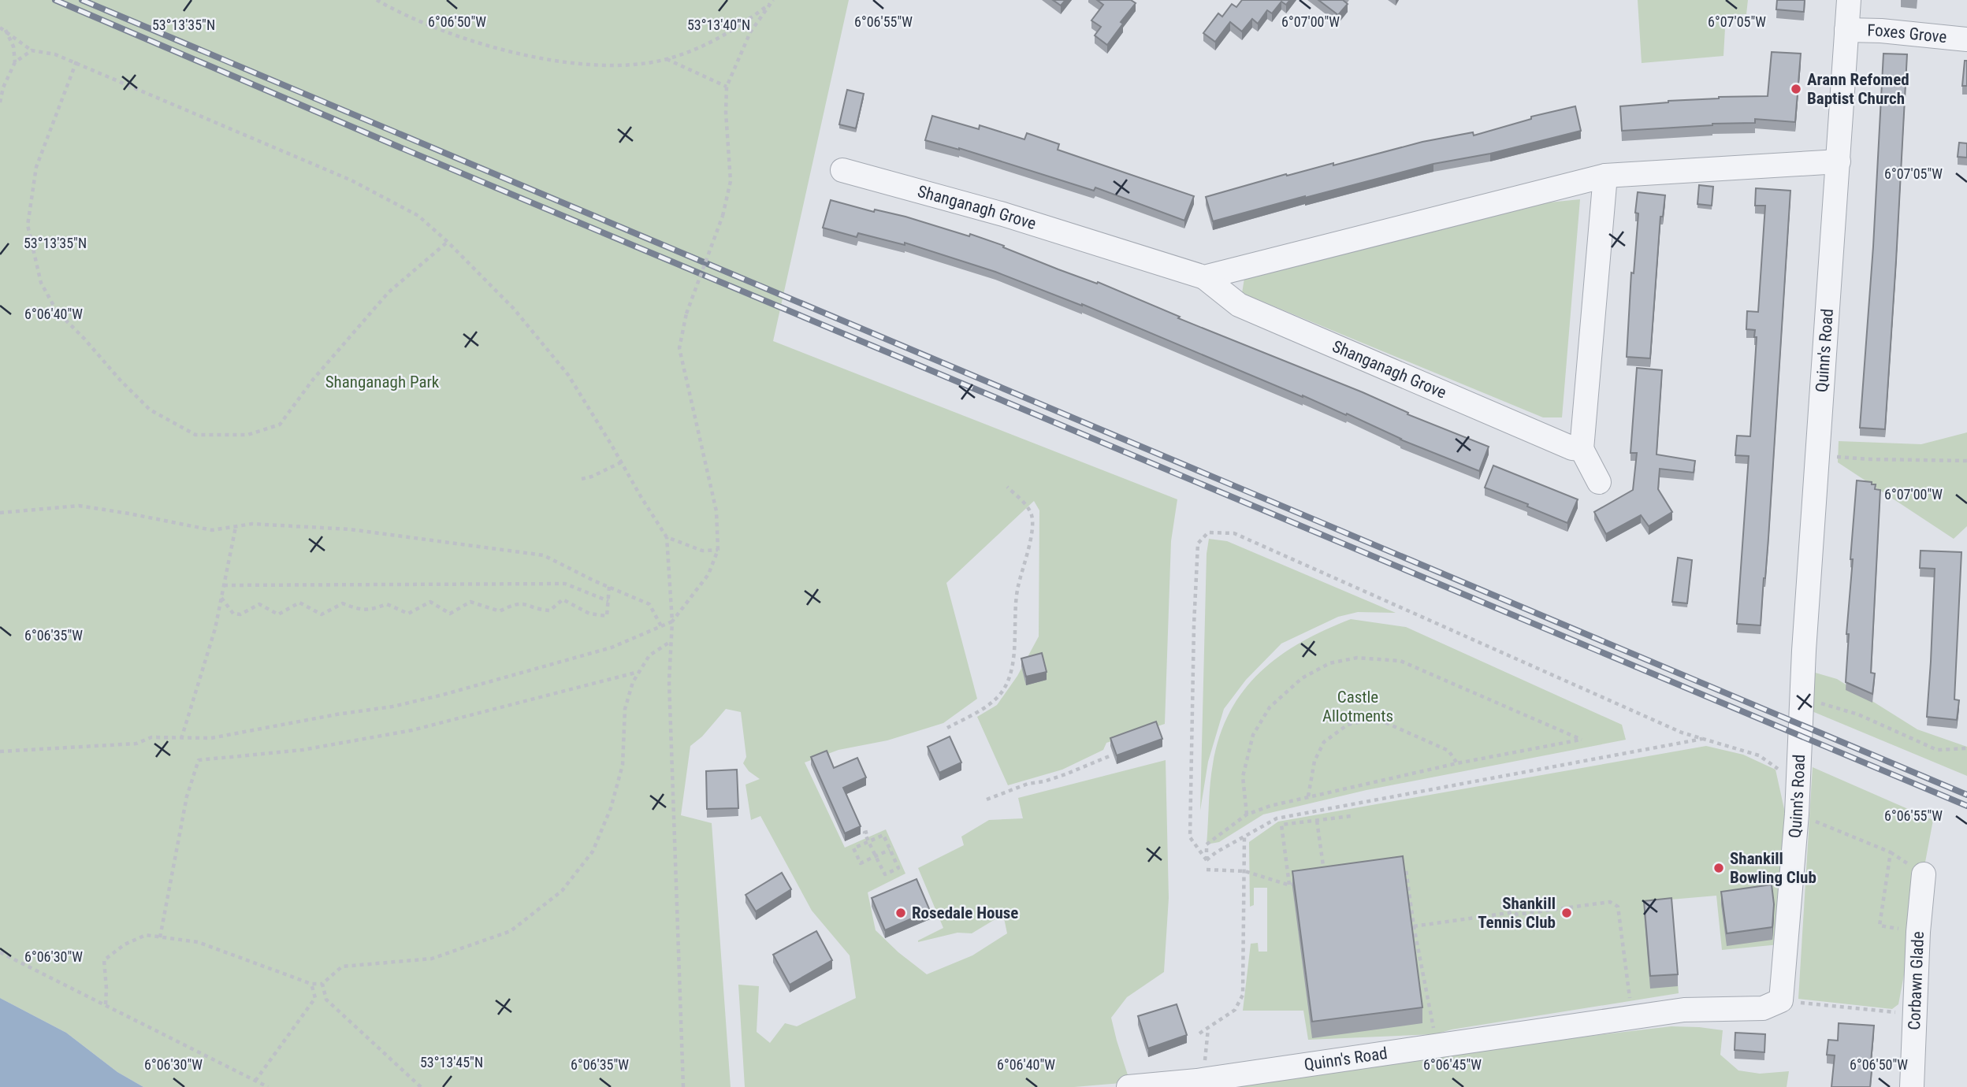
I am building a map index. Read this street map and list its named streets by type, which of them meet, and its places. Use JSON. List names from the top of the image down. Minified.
{"streets":{"street":["Foxes Grove","Shanganagh Grove","Quinn's Road","Corbawn Glade"]},"crossings":[["Foxes Grove","Quinn's Road"]],"parks":["Shanganagh Park","Castle Allotments"],"places":["Arann Refomed Baptist Church","Shankill Bowling Club","Rosedale House","Shankill Tennis Club"],"coordinates":["6°07'00\"W","6°06'50\"W","6°06'55\"W","6°07'05\"W","53°13'35\"N","53°13'40\"N","6°06'40\"W","6°06'35\"W","6°06'30\"W","53°13'45\"N","6°06'45\"W"]}
